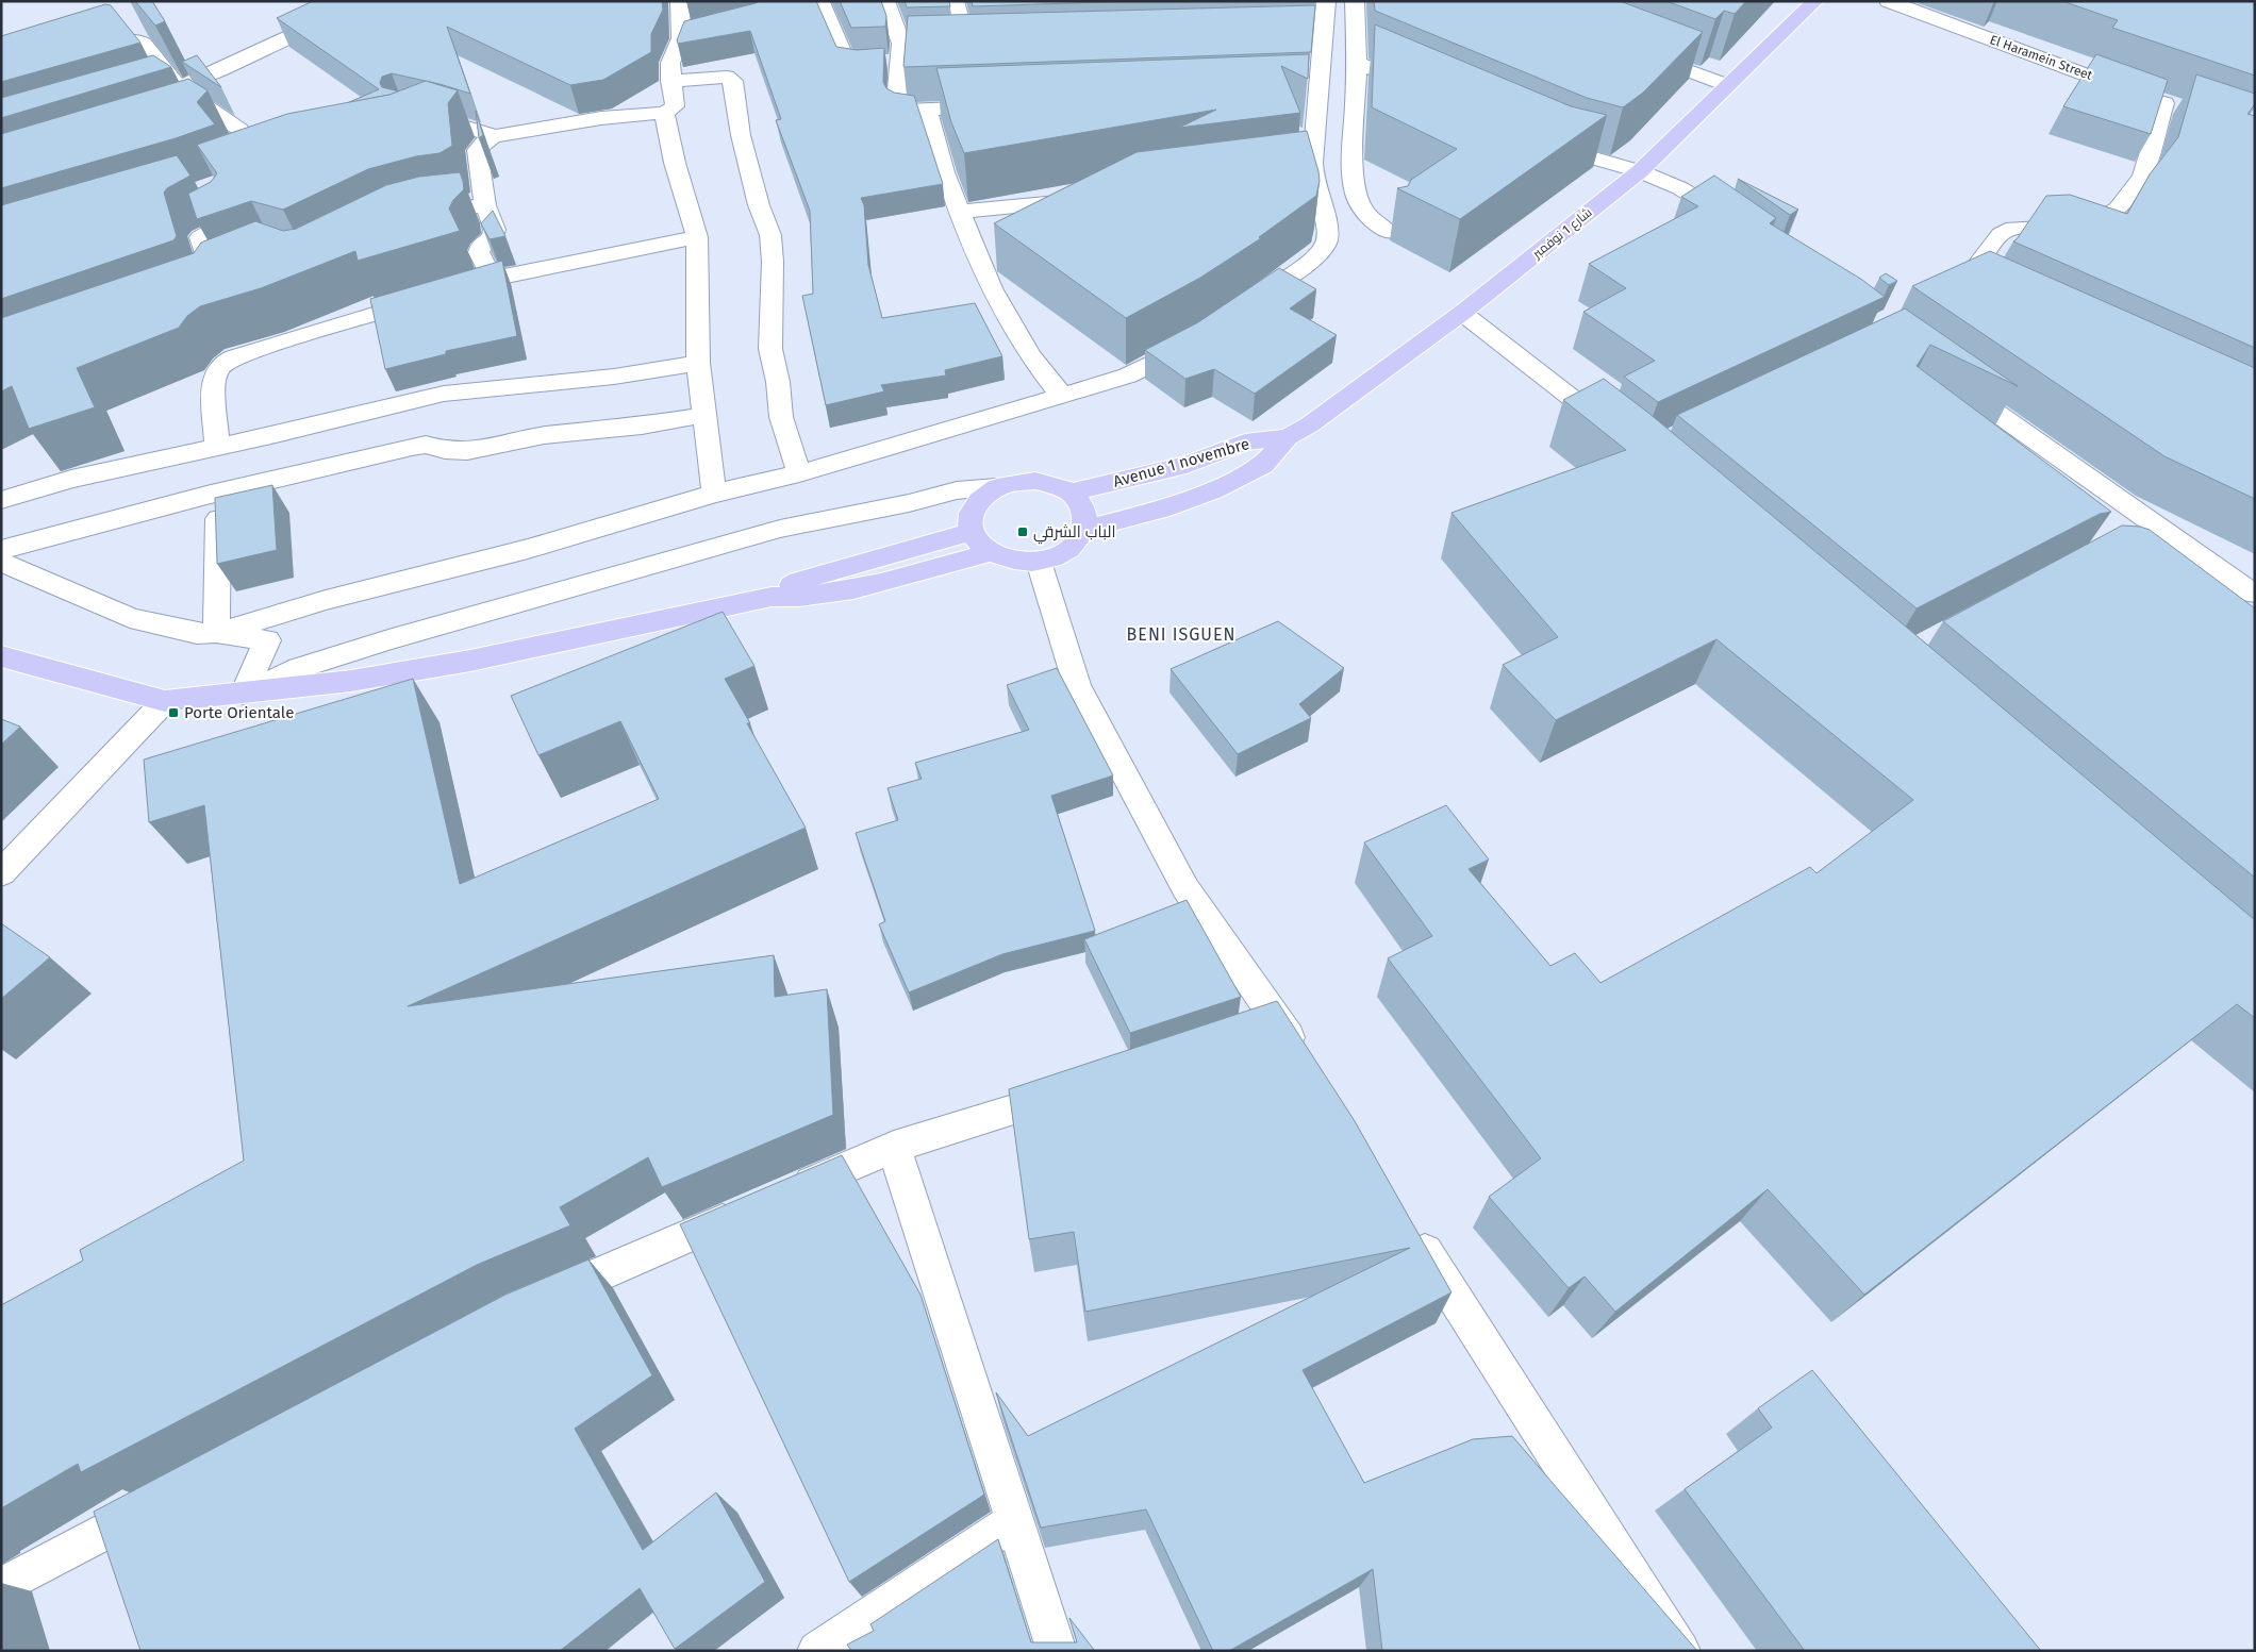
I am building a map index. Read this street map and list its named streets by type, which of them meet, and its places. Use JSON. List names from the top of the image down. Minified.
{"streets":{"main road":["شارع 1 نوفمبر","Avenue 1 novembre"],"street":["El Haramein Street"]},"crossings":[["شارع 1 نوفمبر","Avenue 1 novembre"]],"districts":["BENI ISGUEN"],"places":{"transit":["الباب الشرقي","Porte Orientale"]}}
